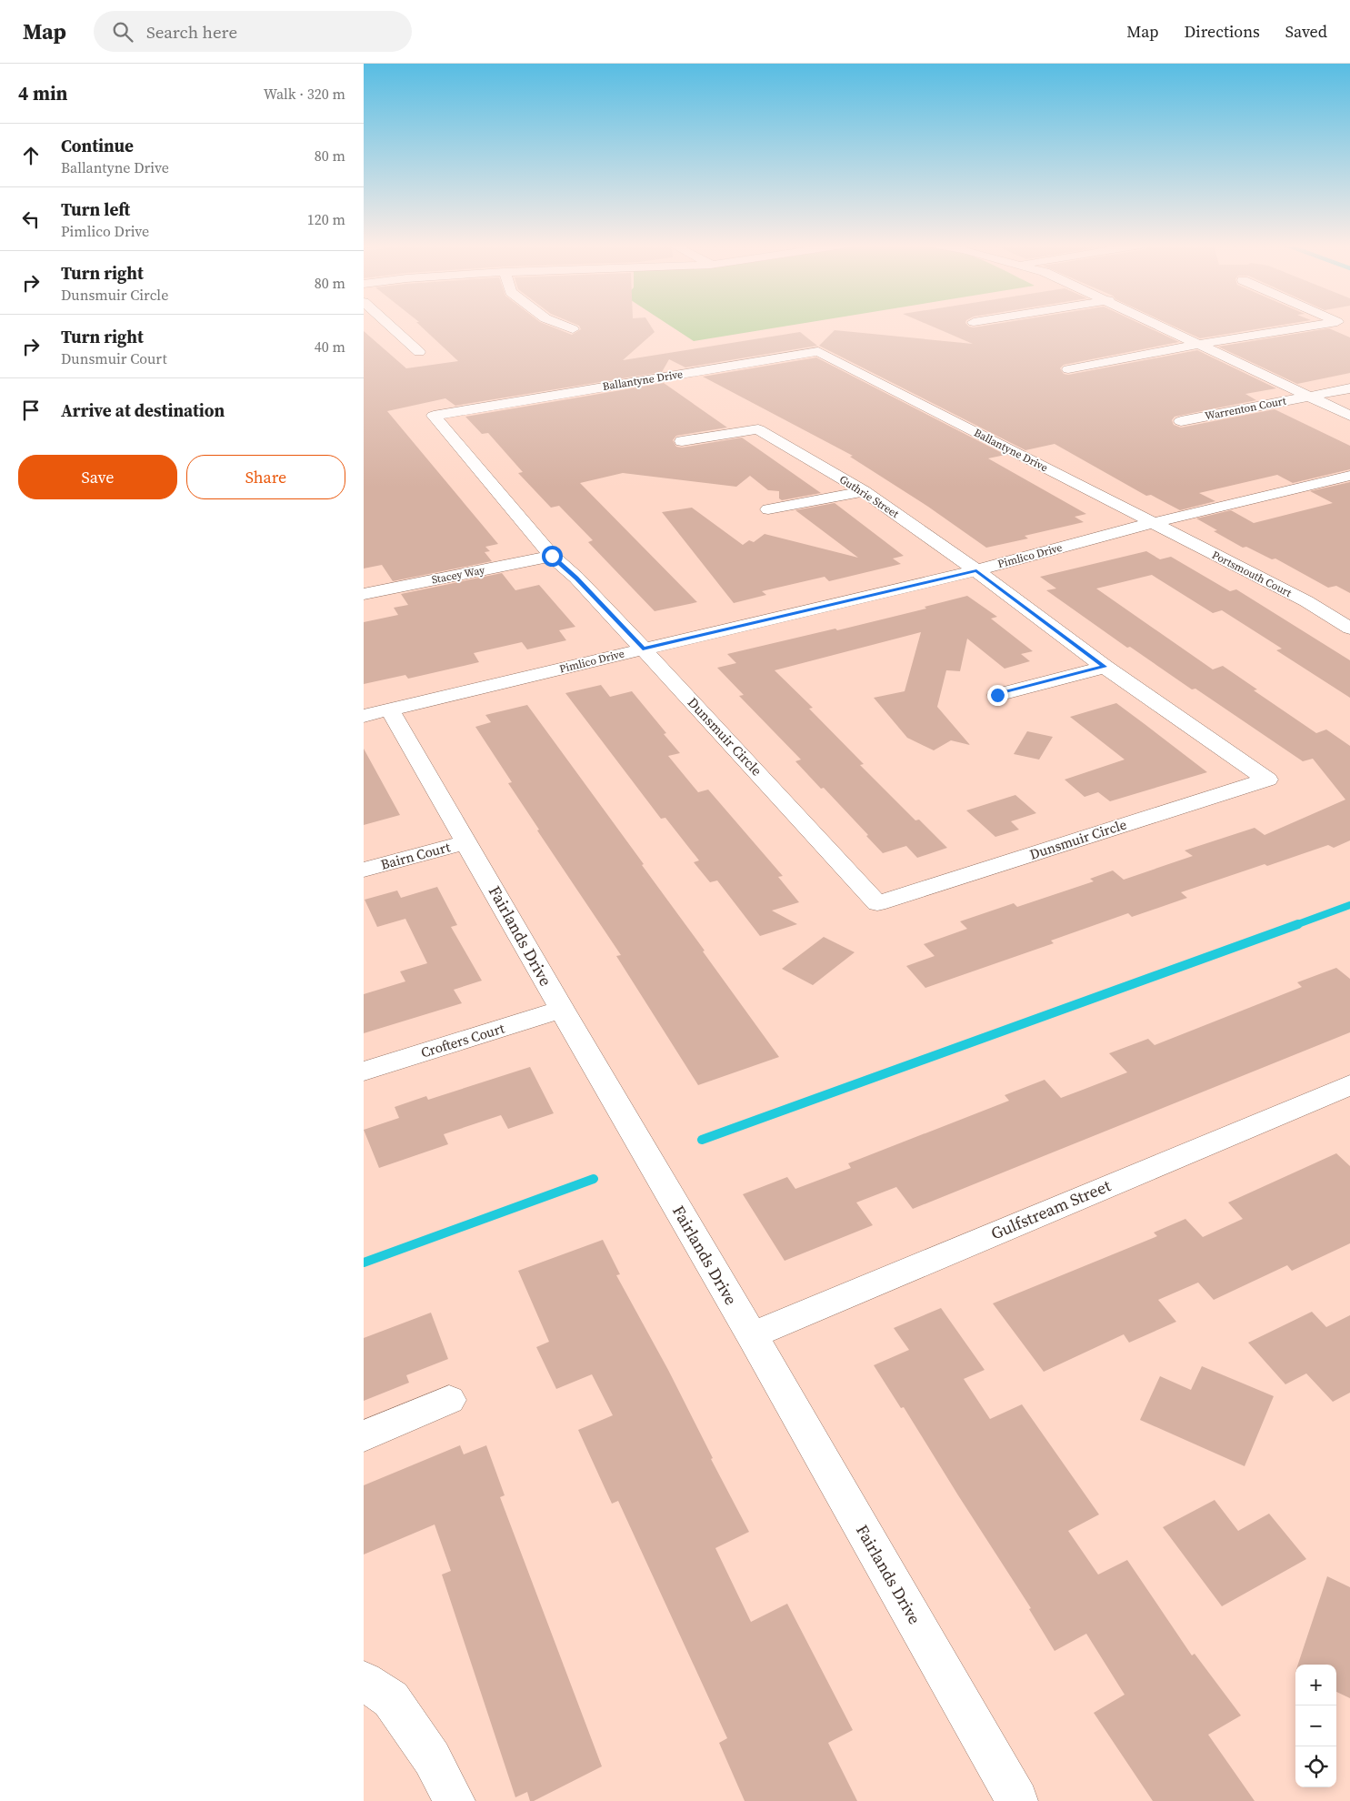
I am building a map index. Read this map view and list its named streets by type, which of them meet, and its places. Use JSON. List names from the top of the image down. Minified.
{"streets":{"street":["Ballantyne Drive","Warrenton Court","Guthrie Street","Pimlico Drive","Portsmouth Court","Stacey Way","Dunsmuir Circle","Bairn Court","Fairlands Drive","Crofters Court","Gulfstream Street"]},"crossings":[["Ballantyne Drive","Pimlico Drive"],["Ballantyne Drive","Portsmouth Court"],["Ballantyne Drive","Stacey Way"],["Ballantyne Drive","Dunsmuir Circle"],["Guthrie Street","Pimlico Drive"],["Guthrie Street","Dunsmuir Circle"],["Pimlico Drive","Portsmouth Court"],["Pimlico Drive","Dunsmuir Circle"],["Pimlico Drive","Fairlands Drive"],["Bairn Court","Fairlands Drive"],["Fairlands Drive","Crofters Court"],["Fairlands Drive","Gulfstream Street"]],"page":{"header":"Map","search":"Search here","nav":["Map","Directions","Saved"],"heading":["4 min","Walk · 320 m"],"list":[["Continue","Ballantyne Drive","80 m"],["Turn left","Pimlico Drive","120 m"],["Turn right","Dunsmuir Circle","80 m"],["Turn right","Dunsmuir Court","40 m"],"Arrive at destination"],"buttons":["Save","Share"],"map_buttons":["+","−"]}}
